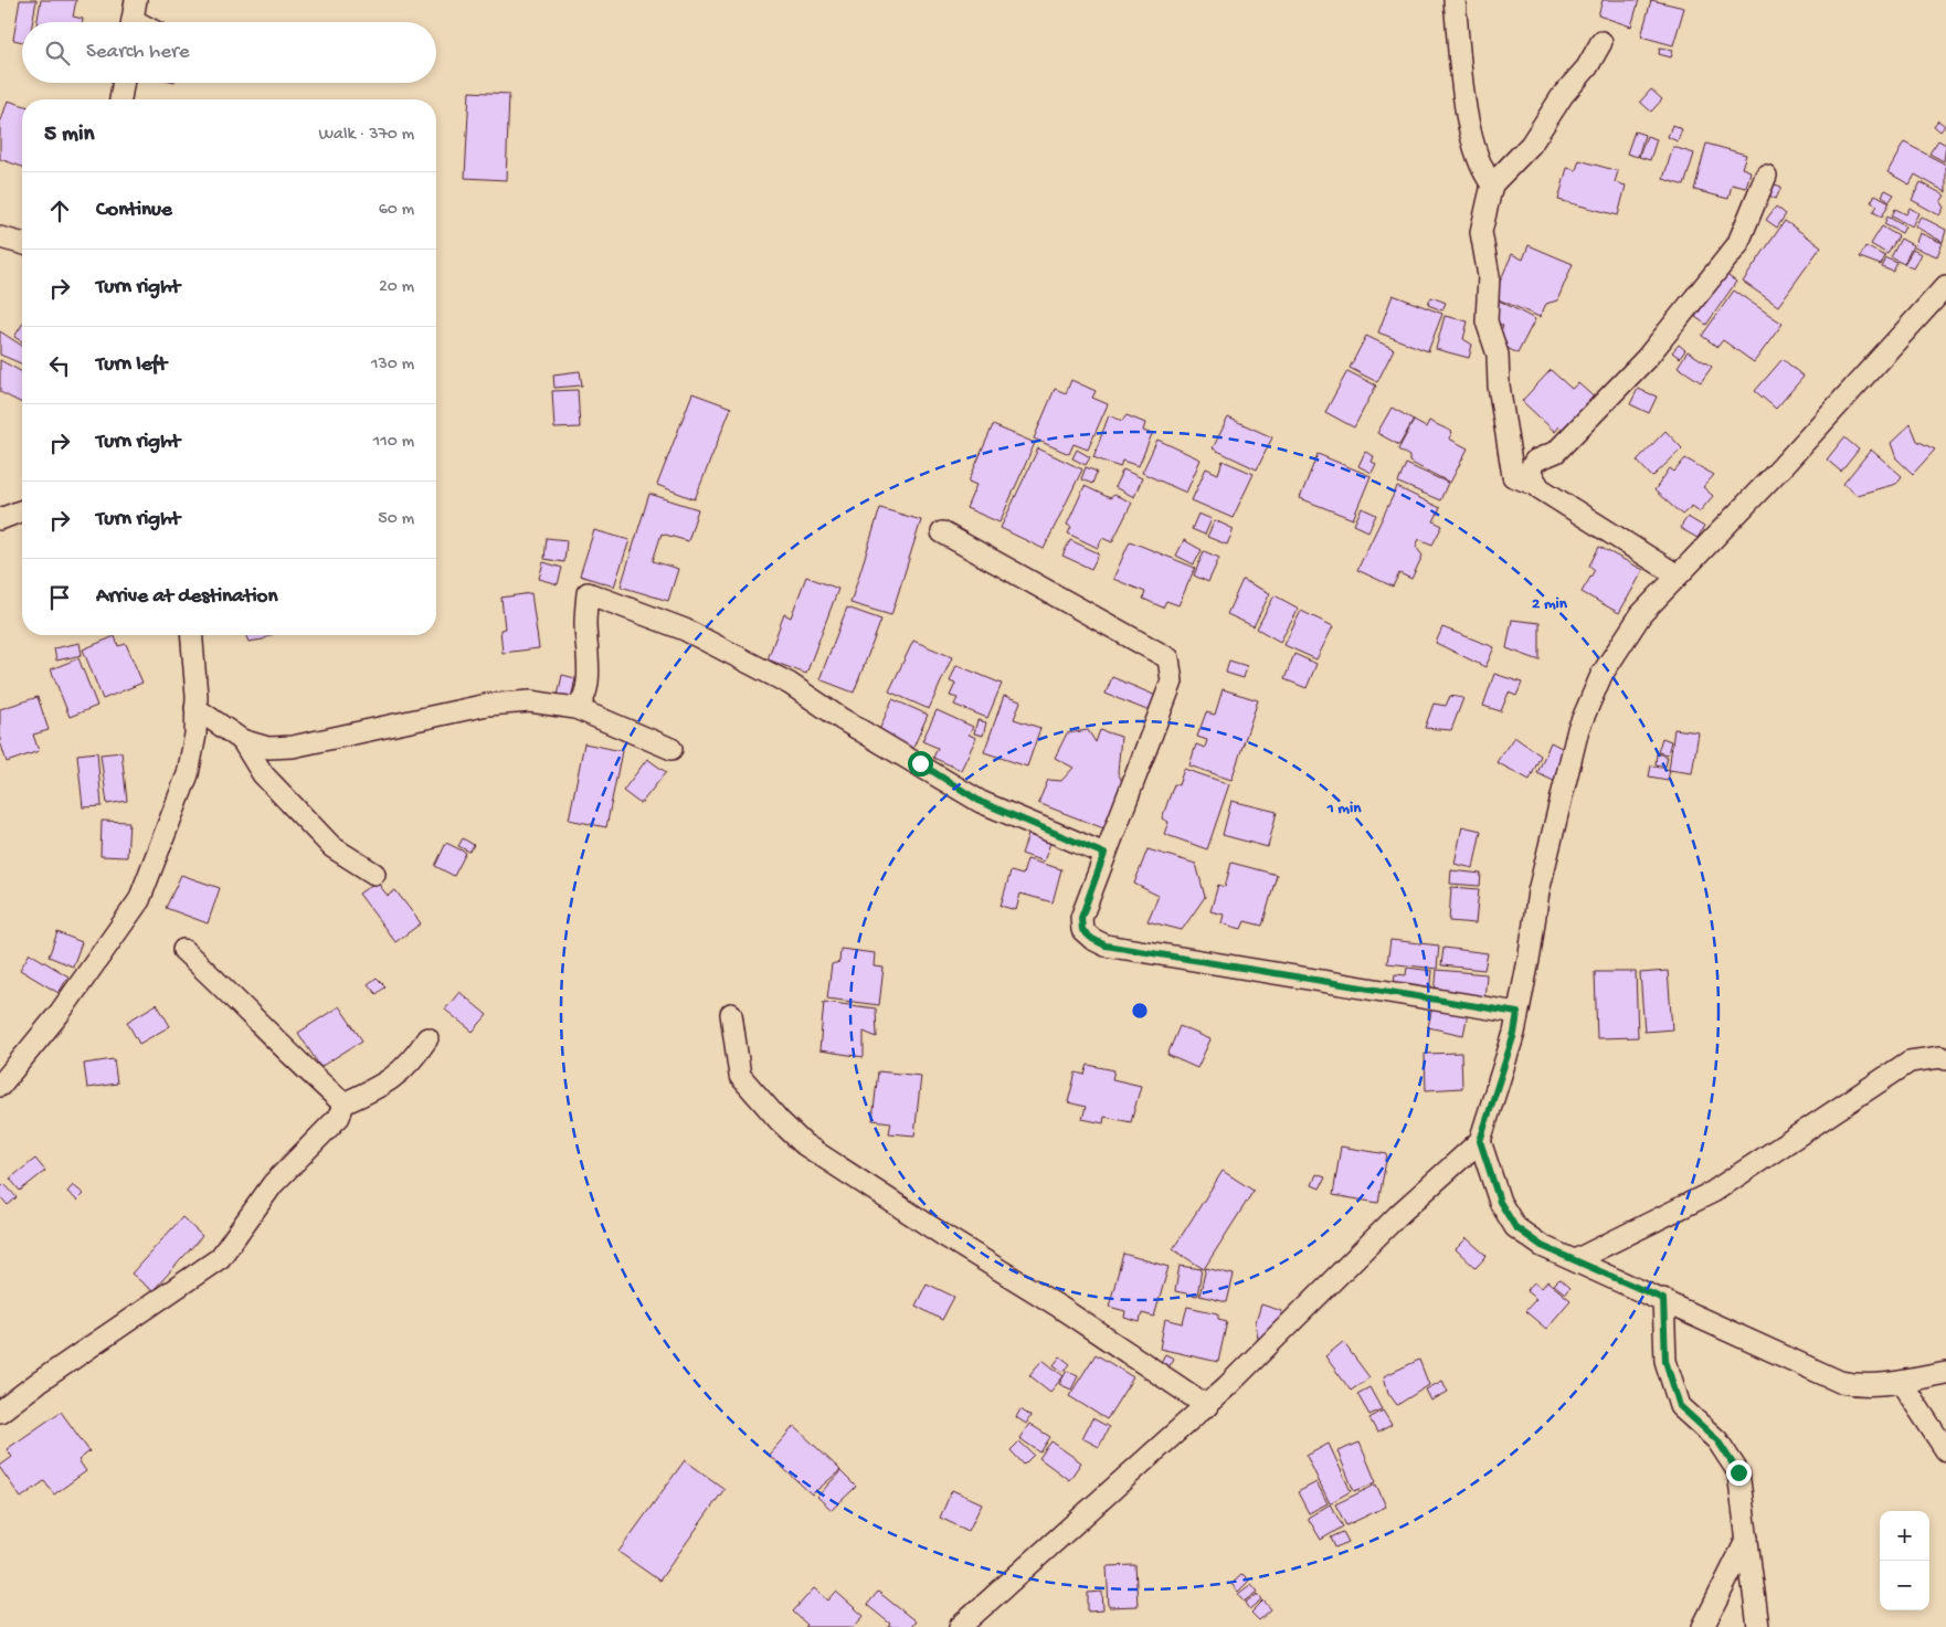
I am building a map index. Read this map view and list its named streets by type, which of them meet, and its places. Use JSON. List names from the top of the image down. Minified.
{"page":{"search":"Search here","heading":["5 min","Walk · 370 m"],"list":[["Continue","60 m"],["Turn right","20 m"],["Turn left","130 m"],["Turn right","110 m"],["Turn right","50 m"],"Arrive at destination"],"map_buttons":["+","−"]},"rings":["2 min","1 min"]}
